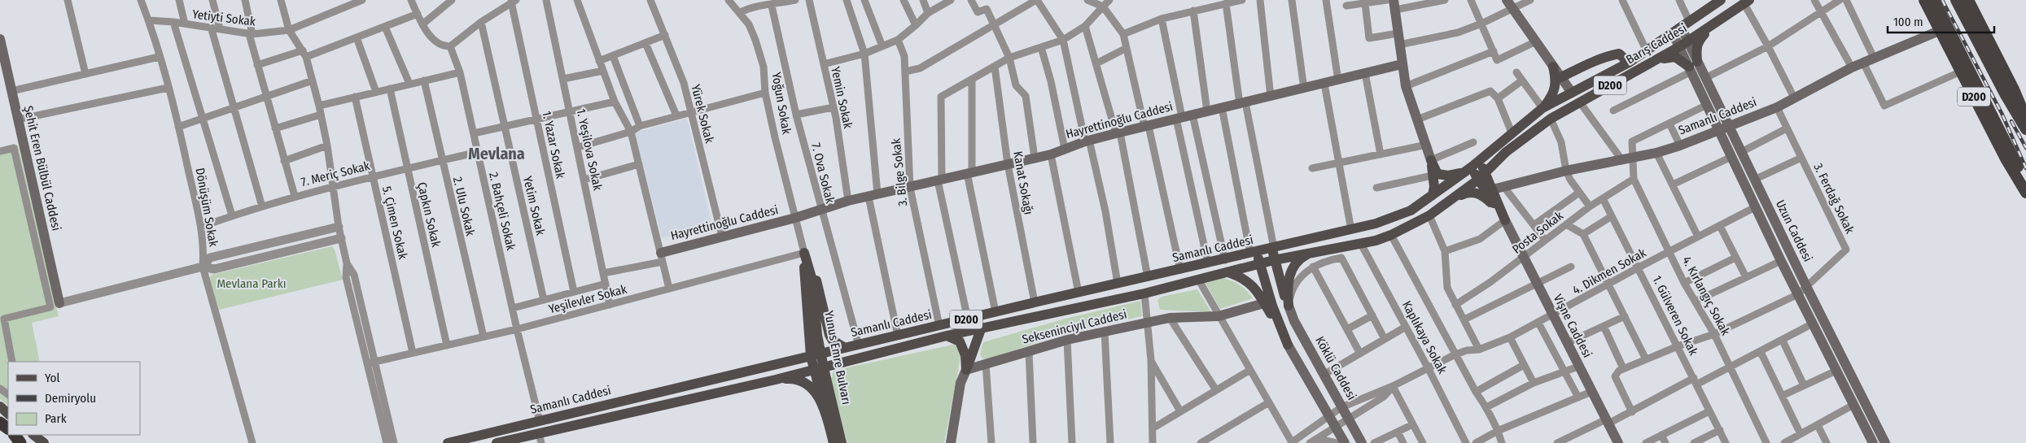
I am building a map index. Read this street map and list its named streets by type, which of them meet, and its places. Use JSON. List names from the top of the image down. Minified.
{"streets":{"highway":["D200"],"main road":["Barış Caddesi","Samanlı Caddesi","Hayrettinoğlu Caddesi","Şehit Eren Bülbül Caddesi","Uzun Caddesi","Vişne Caddesi","Sekseninciyıl Caddesi","Yunus Emre Bulvarı","Köklü Caddesi"],"street":["Yetiyti Sokak","Yemin Sokak","Yoğun Sokak","Yürek Sokak","1. Yazar Sokak","1. Yeşilova Sokak","3. Bilge Sokak","7. Ova Sokak","7. Meriç Sokak","Kanat Sokağı","3. Ferdağ Sokak","Yetim Sokak","2. Ulu Sokak","Dönüşüm Sokak","2. Bahçeli Sokak","Çapkın Sokak","5. Çimen Sokak","Posta Sokak","4. Dikmen Sokak","4. Kırlangıç Sokak","Yeşilevler Sokak","1. Gülveren Sokak","Kaplıkaya Sokak"]},"crossings":[["Yetiyti Sokak","Dönüşüm Sokak"],["Barış Caddesi","Samanlı Caddesi"],["Barış Caddesi","Uzun Caddesi"],["D200","Samanlı Caddesi"],["Yemin Sokak","Hayrettinoğlu Caddesi"],["Yoğun Sokak","Hayrettinoğlu Caddesi"],["Yoğun Sokak","Yeşilevler Sokak"],["Yoğun Sokak","Yunus Emre Bulvarı"],["Yürek Sokak","Hayrettinoğlu Caddesi"],["Samanlı Caddesi","3. Bilge Sokak"],["Samanlı Caddesi","7. Ova Sokak"],["Samanlı Caddesi","Kanat Sokağı"],["Samanlı Caddesi","3. Ferdağ Sokak"],["Samanlı Caddesi","2. Bahçeli Sokak"],["Samanlı Caddesi","Uzun Caddesi"],["Samanlı Caddesi","4. Kırlangıç Sokak"],["Samanlı Caddesi","Kaplıkaya Sokak"],["Samanlı Caddesi","Yunus Emre Bulvarı"],["Hayrettinoğlu Caddesi","3. Bilge Sokak"],["Hayrettinoğlu Caddesi","7. Ova Sokak"],["Hayrettinoğlu Caddesi","Kanat Sokağı"],["1. Yeşilova Sokak","Yeşilevler Sokak"],["7. Meriç Sokak","2. Ulu Sokak"],["7. Meriç Sokak","Dönüşüm Sokak"],["7. Meriç Sokak","2. Bahçeli Sokak"],["7. Meriç Sokak","Çapkın Sokak"],["7. Meriç Sokak","5. Çimen Sokak"],["3. Ferdağ Sokak","Uzun Caddesi"],["2. Ulu Sokak","Yeşilevler Sokak"],["2. Bahçeli Sokak","Yeşilevler Sokak"],["Çapkın Sokak","Yeşilevler Sokak"],["5. Çimen Sokak","Yeşilevler Sokak"],["Uzun Caddesi","4. Dikmen Sokak"],["Posta Sokak","4. Kırlangıç Sokak"],["Posta Sokak","1. Gülveren Sokak"],["Posta Sokak","Vişne Caddesi"],["4. Dikmen Sokak","4. Kırlangıç Sokak"],["4. Dikmen Sokak","1. Gülveren Sokak"],["4. Dikmen Sokak","Vişne Caddesi"],["4. Dikmen Sokak","Kaplıkaya Sokak"],["Yeşilevler Sokak","Yunus Emre Bulvarı"]],"districts":["Mevlana"],"parks":["Mevlana Parkı"],"legend":["Yol","Demiryolu","Park"],"scale_bar":"100 m"}
